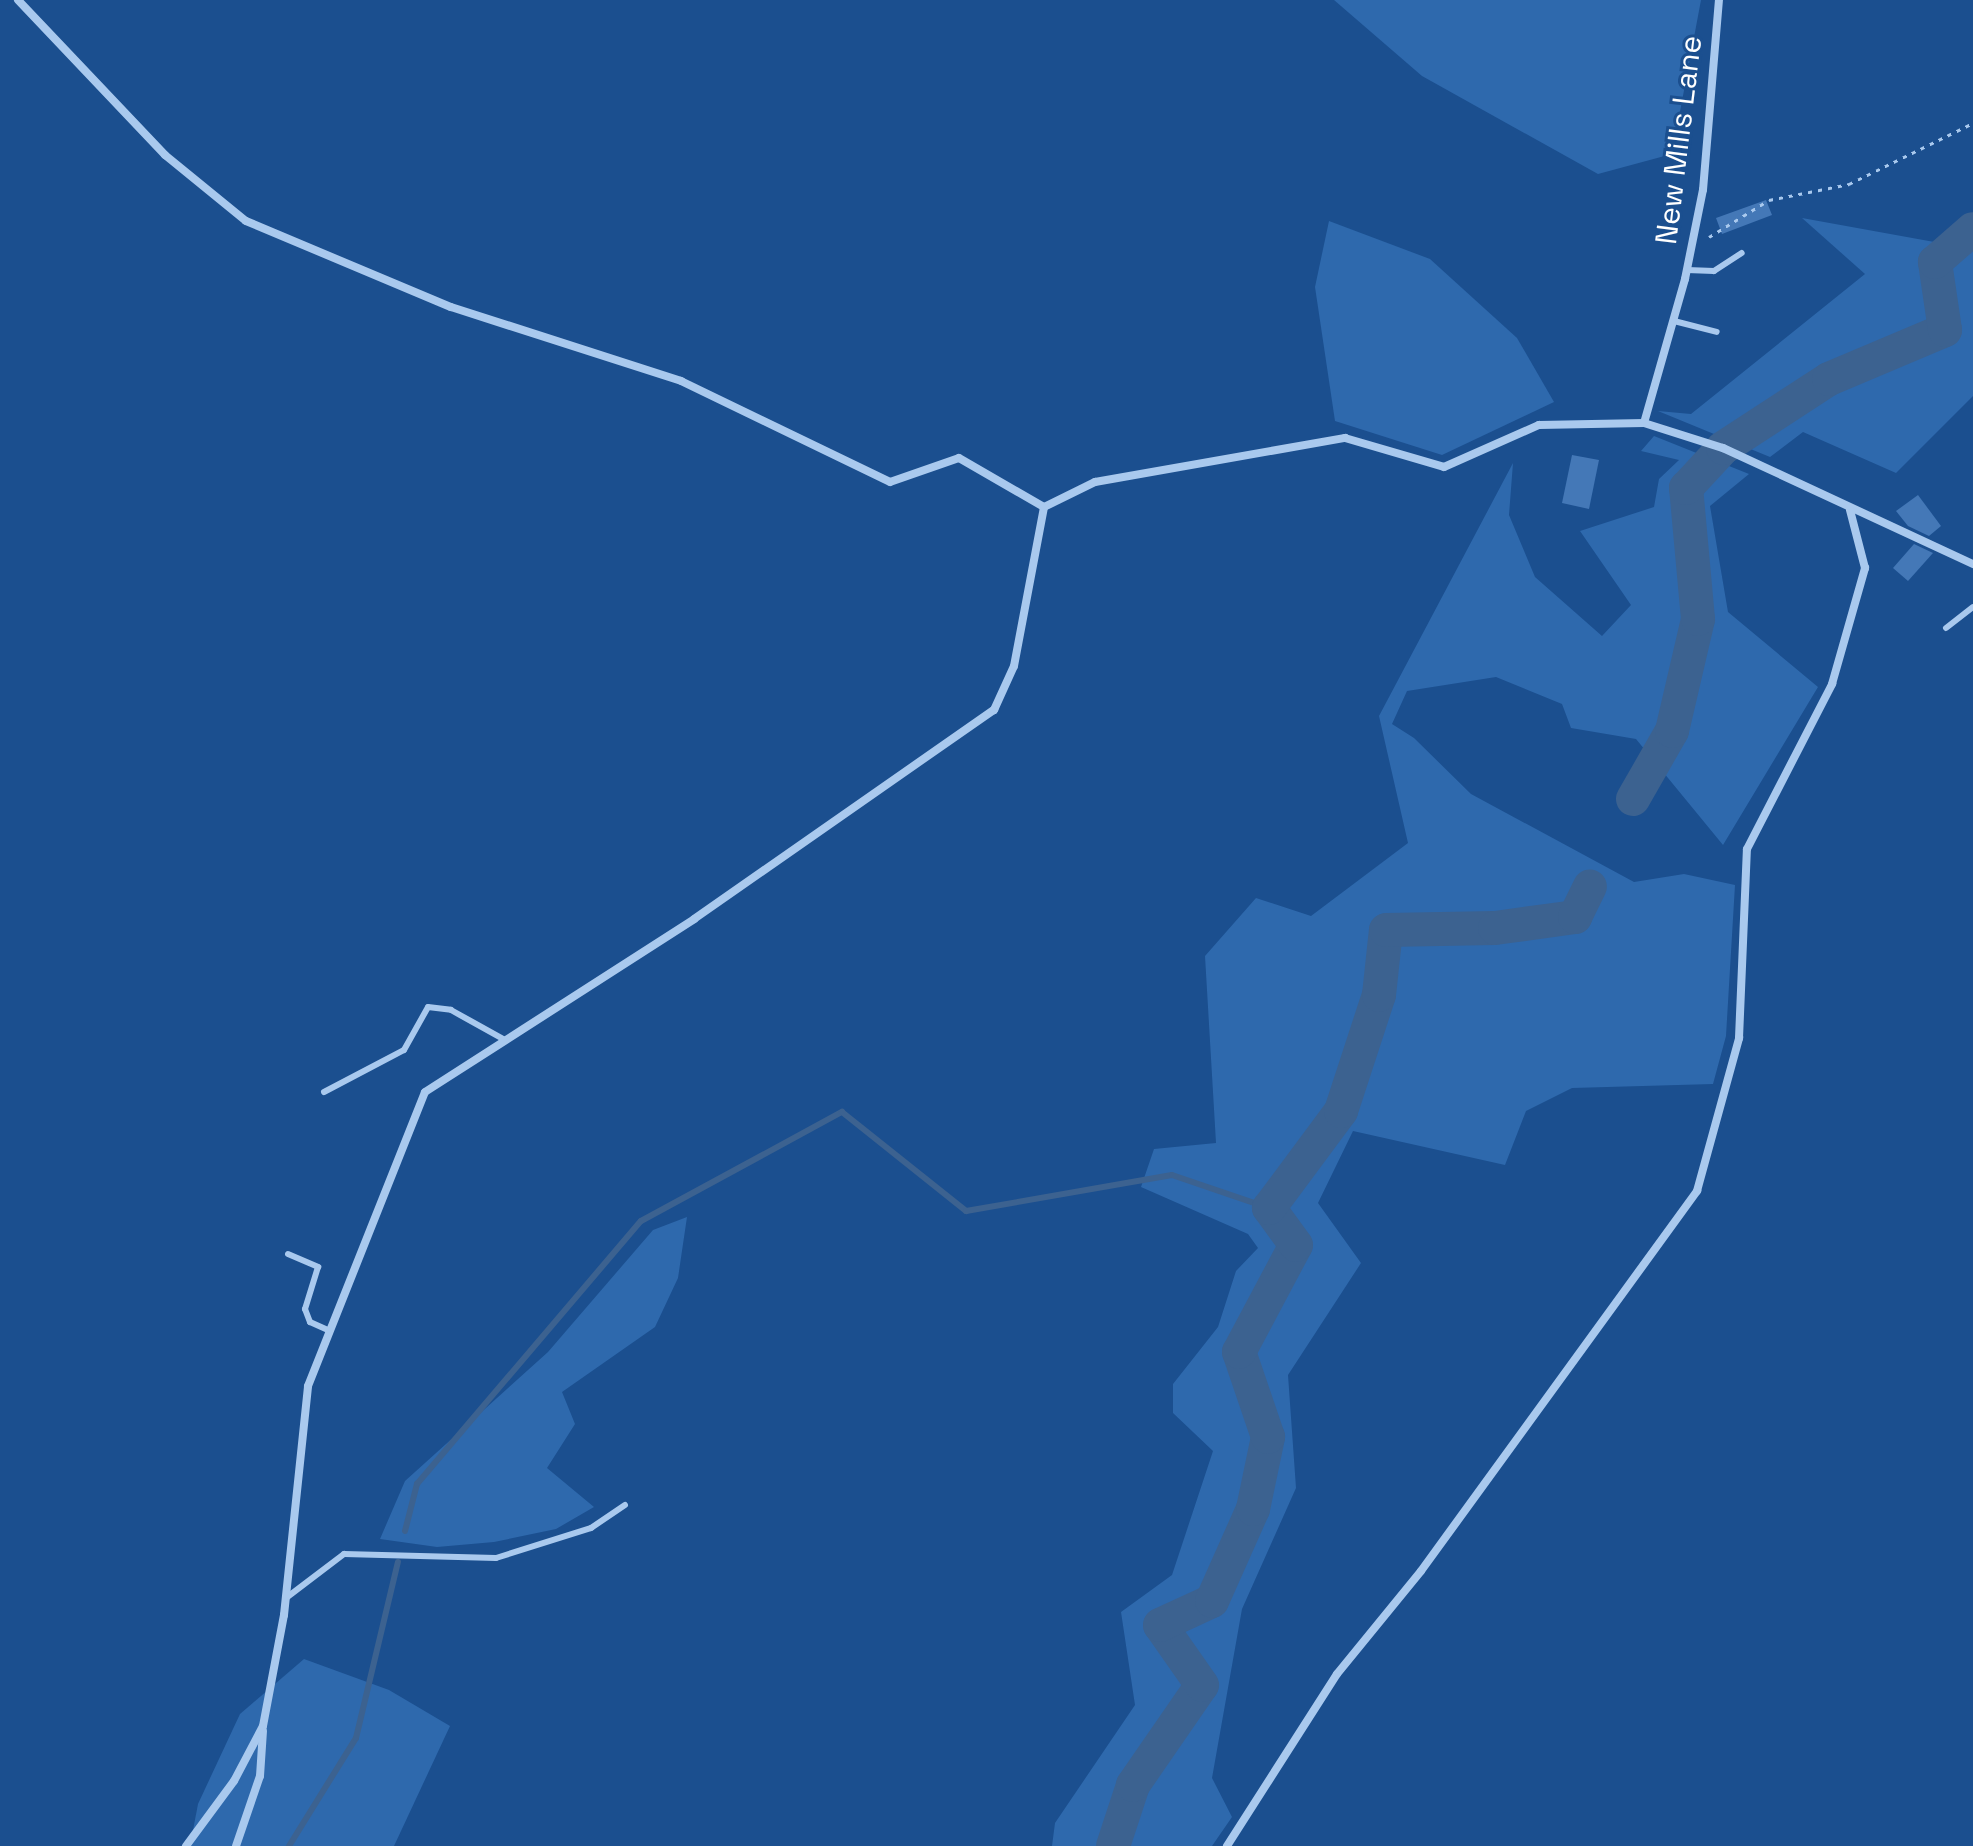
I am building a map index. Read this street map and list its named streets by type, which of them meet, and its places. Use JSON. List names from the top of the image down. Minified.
{"streets":{"street":["New Mills Lane"]}}
